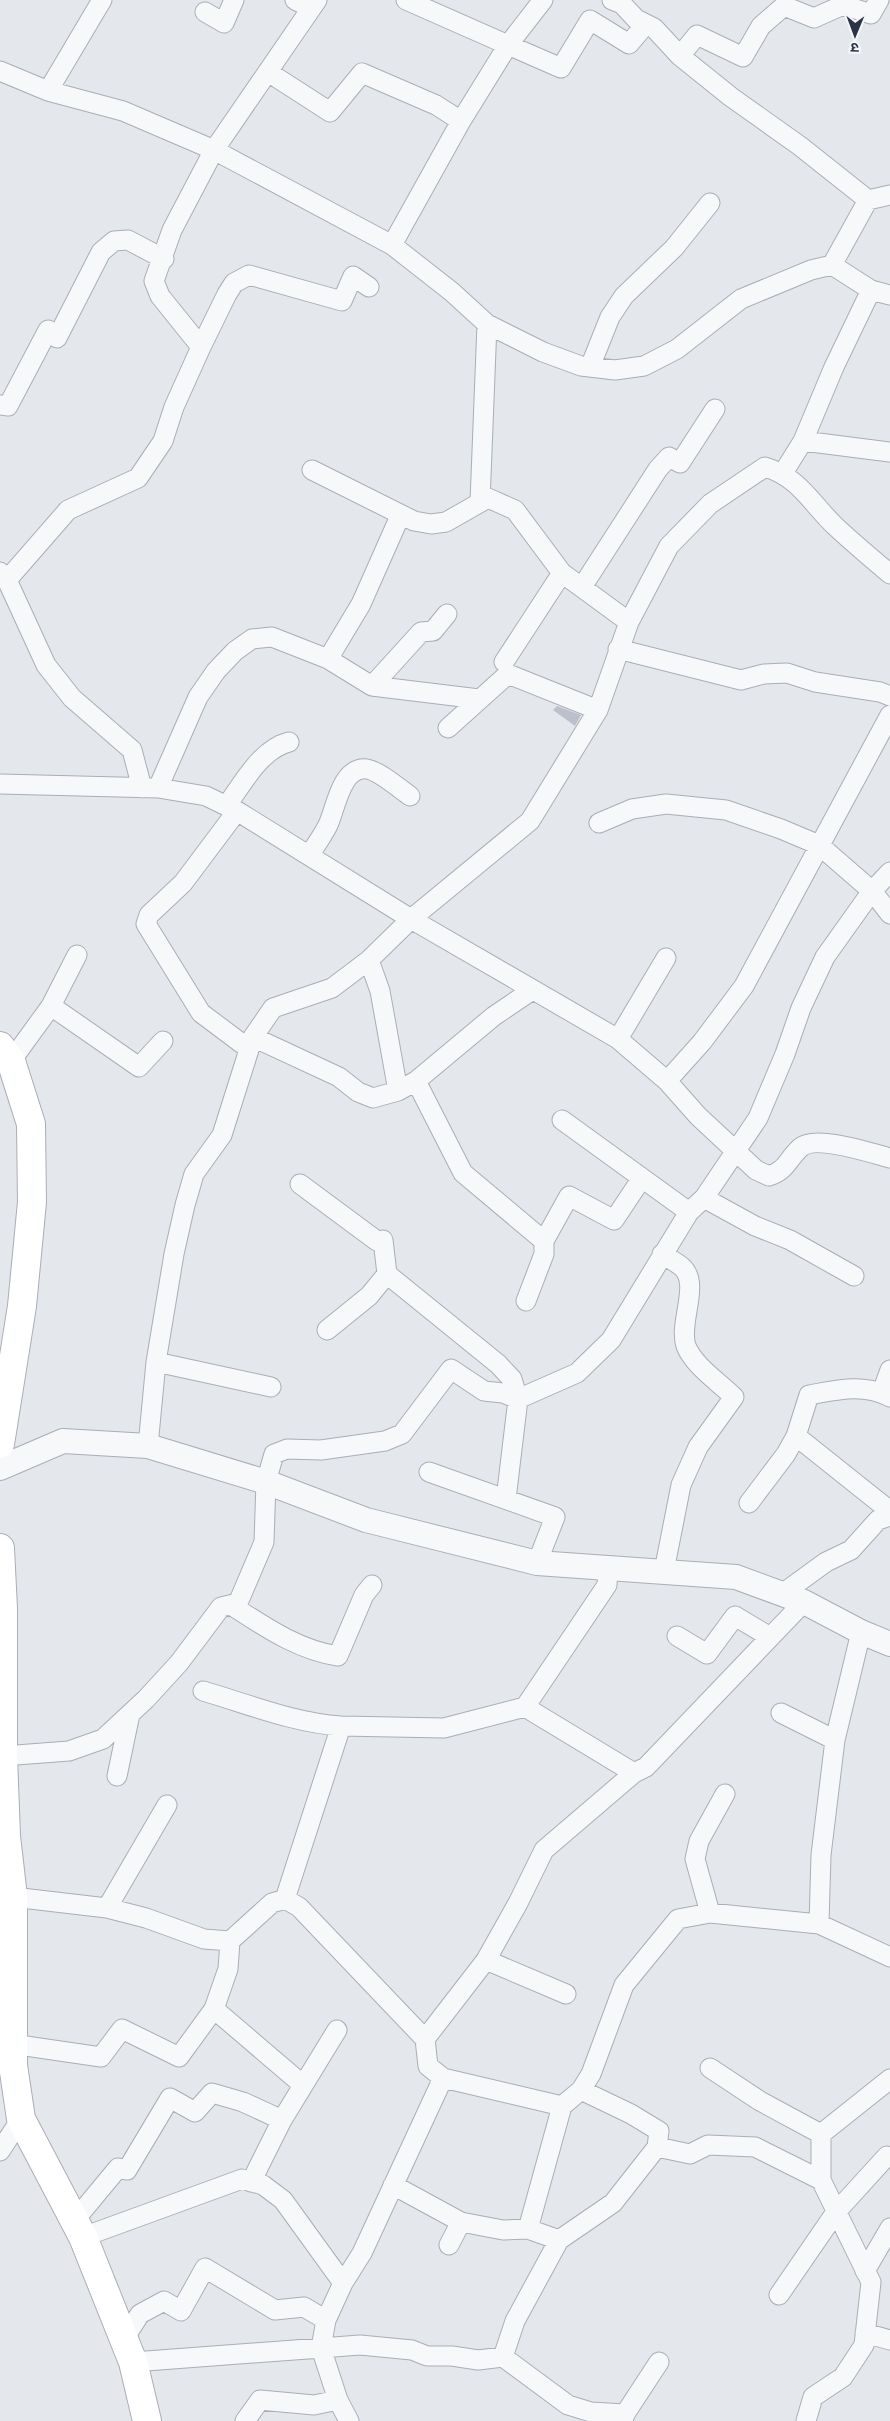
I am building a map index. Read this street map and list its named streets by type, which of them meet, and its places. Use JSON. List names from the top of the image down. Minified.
{"north":"bottom"}
